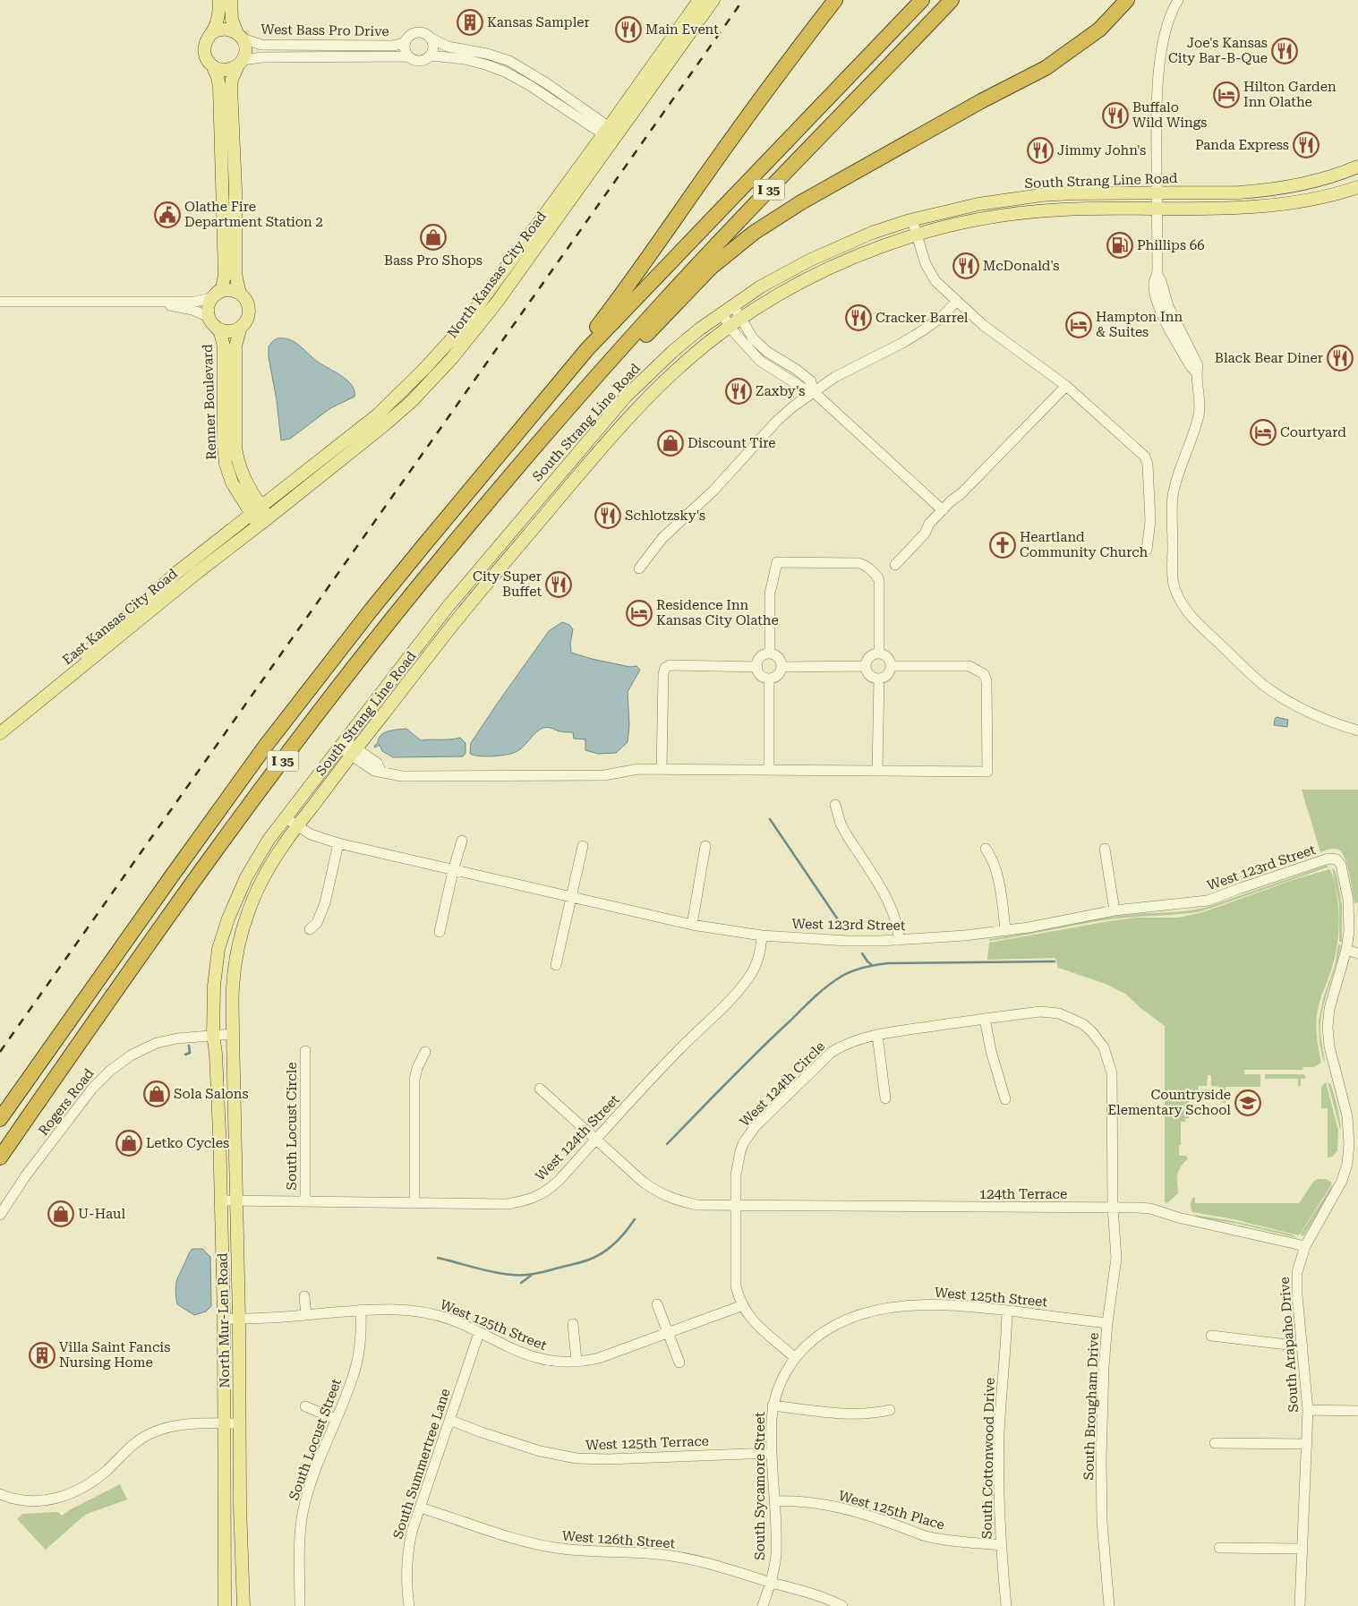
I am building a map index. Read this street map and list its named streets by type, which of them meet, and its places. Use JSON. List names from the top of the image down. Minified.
{"streets":{"highway":["I 35"],"main road":["South Strang Line Road","North Kansas City Road","Renner Boulevard","East Kansas City Road","North Mur-Len Road"],"street":["West Bass Pro Drive","West 123rd Street","West 124th Circle","Rogers Road","South Locust Circle","West 124th Street","124th Terrace","West 125th Street","South Arapaho Drive","South Brougham Drive","South Locust Street","West 125th Terrace","South Cottonwood Drive","South Summertree Lane","South Sycamore Street","West 125th Place","West 126th Street"]},"crossings":[["South Strang Line Road","West 123rd Street"],["South Strang Line Road","Rogers Road"],["South Strang Line Road","North Mur-Len Road"],["North Kansas City Road","Renner Boulevard"],["North Kansas City Road","East Kansas City Road"],["Renner Boulevard","East Kansas City Road"],["West 123rd Street","West 124th Street"],["West 123rd Street","South Arapaho Drive"],["West 124th Circle","124th Terrace"],["West 124th Circle","South Brougham Drive"],["Rogers Road","North Mur-Len Road"],["South Locust Circle","West 124th Street"],["West 124th Street","124th Terrace"],["West 124th Street","North Mur-Len Road"],["124th Terrace","South Arapaho Drive"],["124th Terrace","South Brougham Drive"],["West 125th Street","North Mur-Len Road"],["West 125th Street","South Brougham Drive"],["West 125th Street","South Locust Street"],["West 125th Street","South Cottonwood Drive"],["West 125th Street","South Summertree Lane"],["West 125th Street","South Sycamore Street"],["West 125th Terrace","South Summertree Lane"],["West 125th Terrace","South Sycamore Street"],["South Cottonwood Drive","West 125th Place"],["South Summertree Lane","West 126th Street"],["South Sycamore Street","West 125th Place"],["South Sycamore Street","West 126th Street"]],"places":{"building":["Kansas Sampler","Villa Saint Fancis Nursing Home"],"restaurant":["Main Event","Joe's Kansas City Bar-B-Que","Buffalo Wild Wings","Panda Express","Jimmy John's","McDonald's","Cracker Barrel","Black Bear Diner","Zaxby's","Schlotzsky's","City Super Buffet"],"hotel":["Hilton Garden Inn Olathe","Hampton Inn & Suites","Courtyard","Residence Inn Kansas City Olathe"],"public building":["Olathe Fire Department Station 2"],"shop":["Bass Pro Shops","Discount Tire","Sola Salons","Letko Cycles","U-Haul"],"fuel station":["Phillips 66"],"church":["Heartland Community Church"],"school or university":["Countryside Elementary School"]}}
